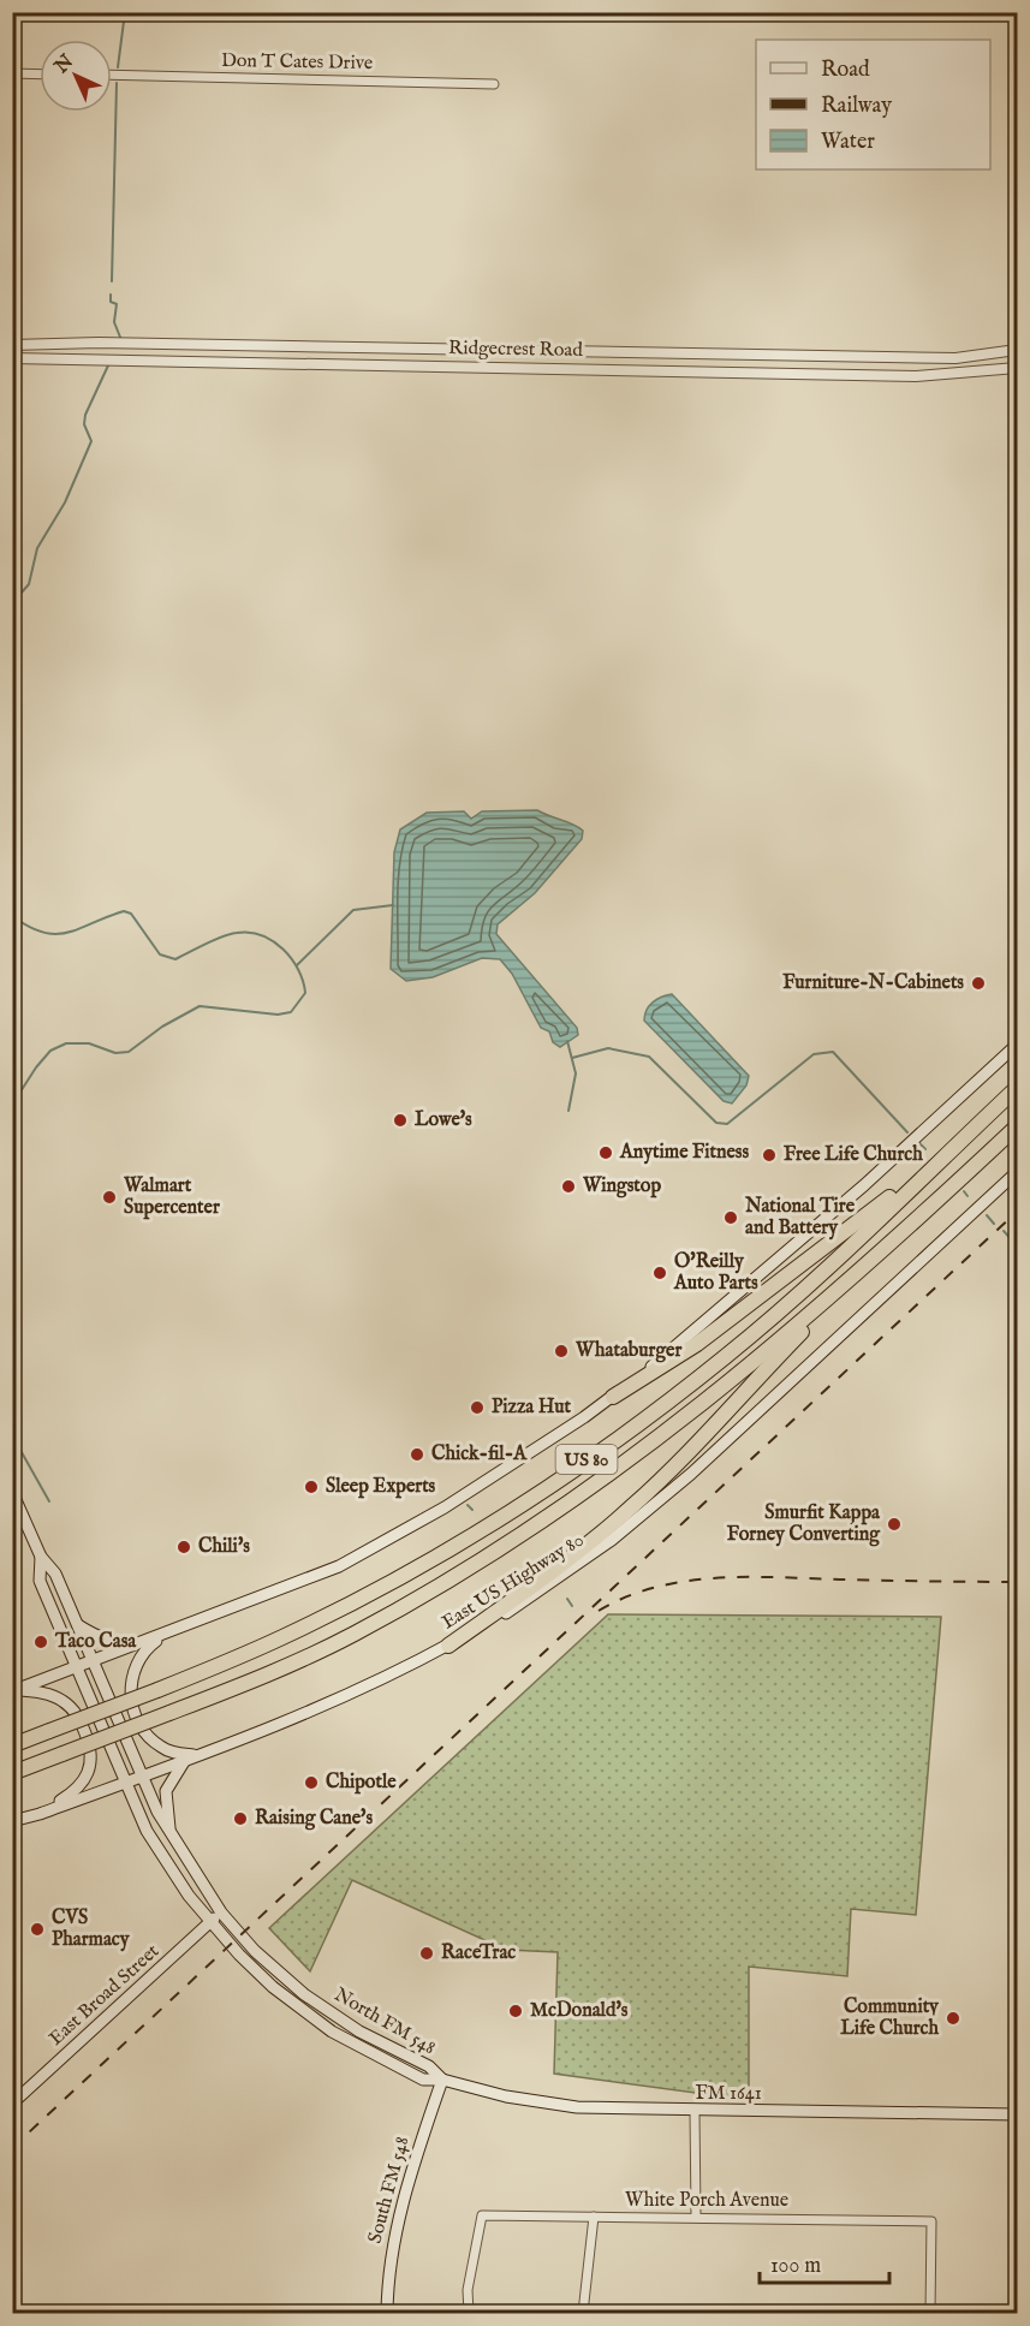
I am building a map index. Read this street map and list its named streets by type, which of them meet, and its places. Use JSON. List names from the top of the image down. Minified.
{"streets":{"highway":["US 80"],"main road":["East US Highway 80","East Broad Street","North FM 548","FM 1641","South FM 548"],"street":["Don T Cates Drive","Ridgecrest Road","White Porch Avenue"]},"crossings":[["East US Highway 80","North FM 548"],["East Broad Street","North FM 548"],["North FM 548","FM 1641"],["North FM 548","South FM 548"],["FM 1641","South FM 548"]],"places":["Furniture-N-Cabinets","Lowe's","Anytime Fitness","Free Life Church","Wingstop","Walmart Supercenter","National Tire and Battery","O'Reilly Auto Parts","Whataburger","Pizza Hut","Chick-fil-A","Sleep Experts","Smurfit Kappa Forney Converting","Chili's","Taco Casa","Chipotle","Raising Cane's","CVS Pharmacy","RaceTrac","McDonald's","Community Life Church"],"legend":["Road","Railway","Water"],"scale_bar":"100 m","north":"top left"}
